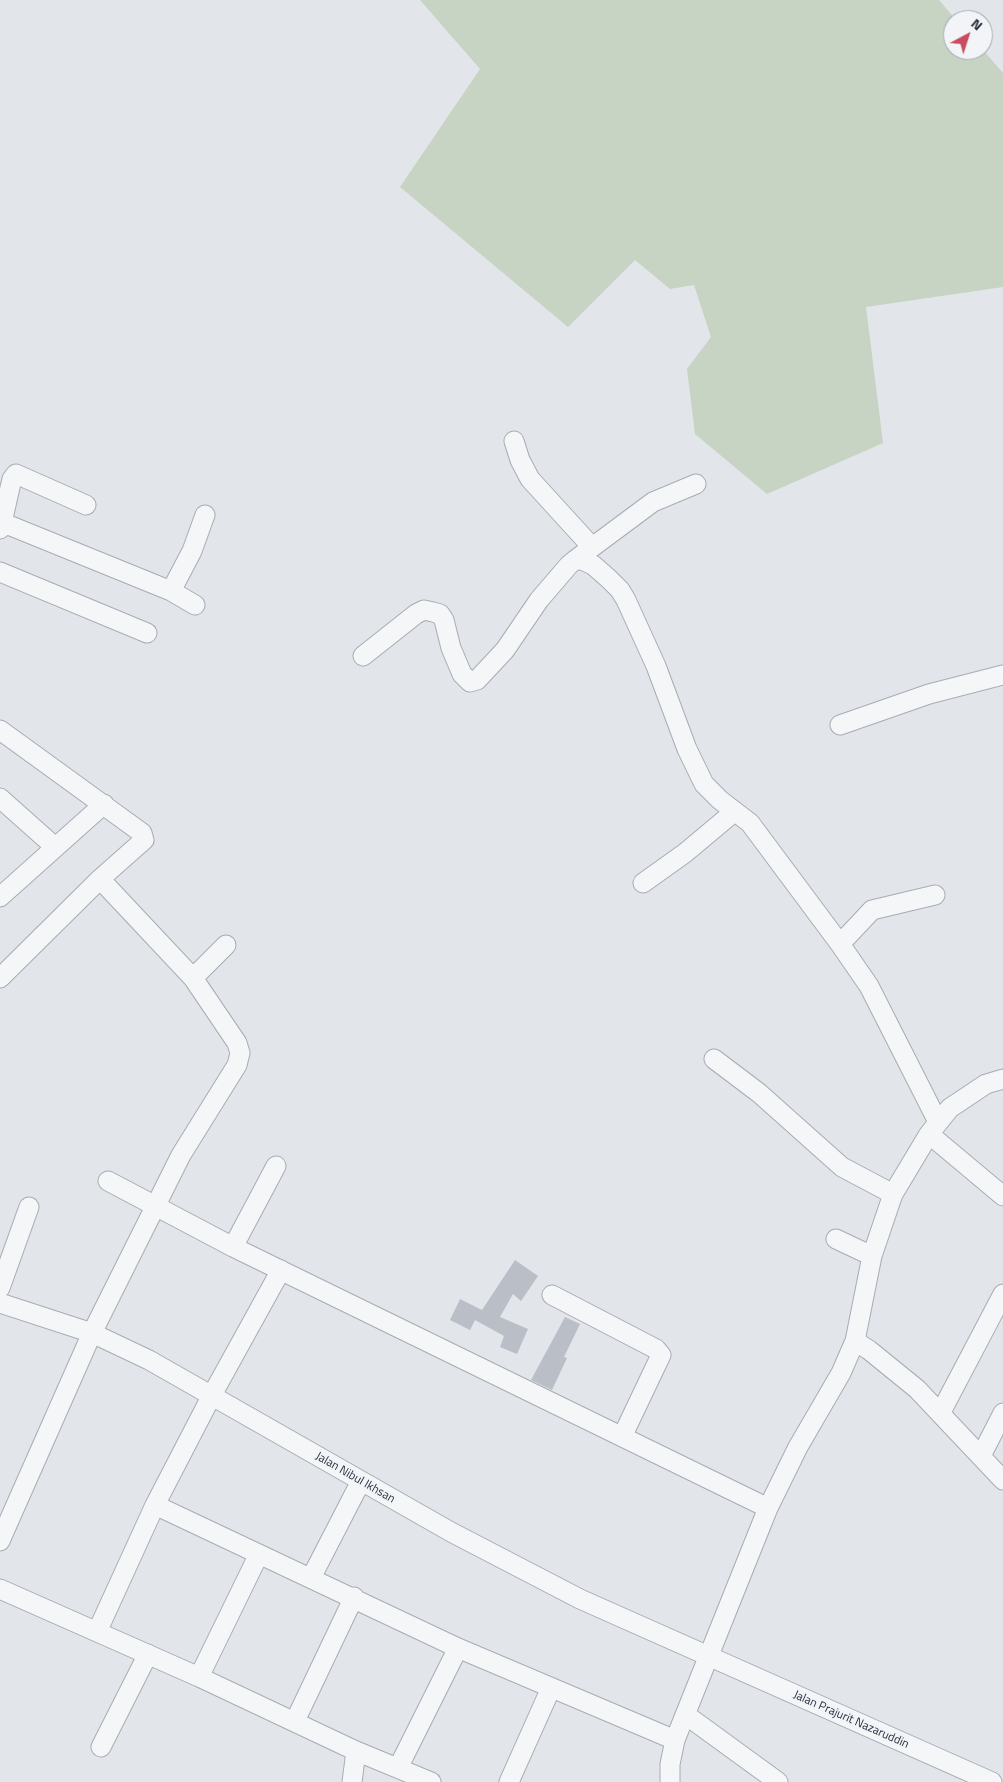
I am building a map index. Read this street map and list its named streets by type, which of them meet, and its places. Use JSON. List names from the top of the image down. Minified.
{"streets":{"street":["Jalan Nibul Ikhsan","Jalan Prajurit Nazaruddin"]},"crossings":[["Jalan Nibul Ikhsan","Jalan Prajurit Nazaruddin"]],"north":"top right"}
